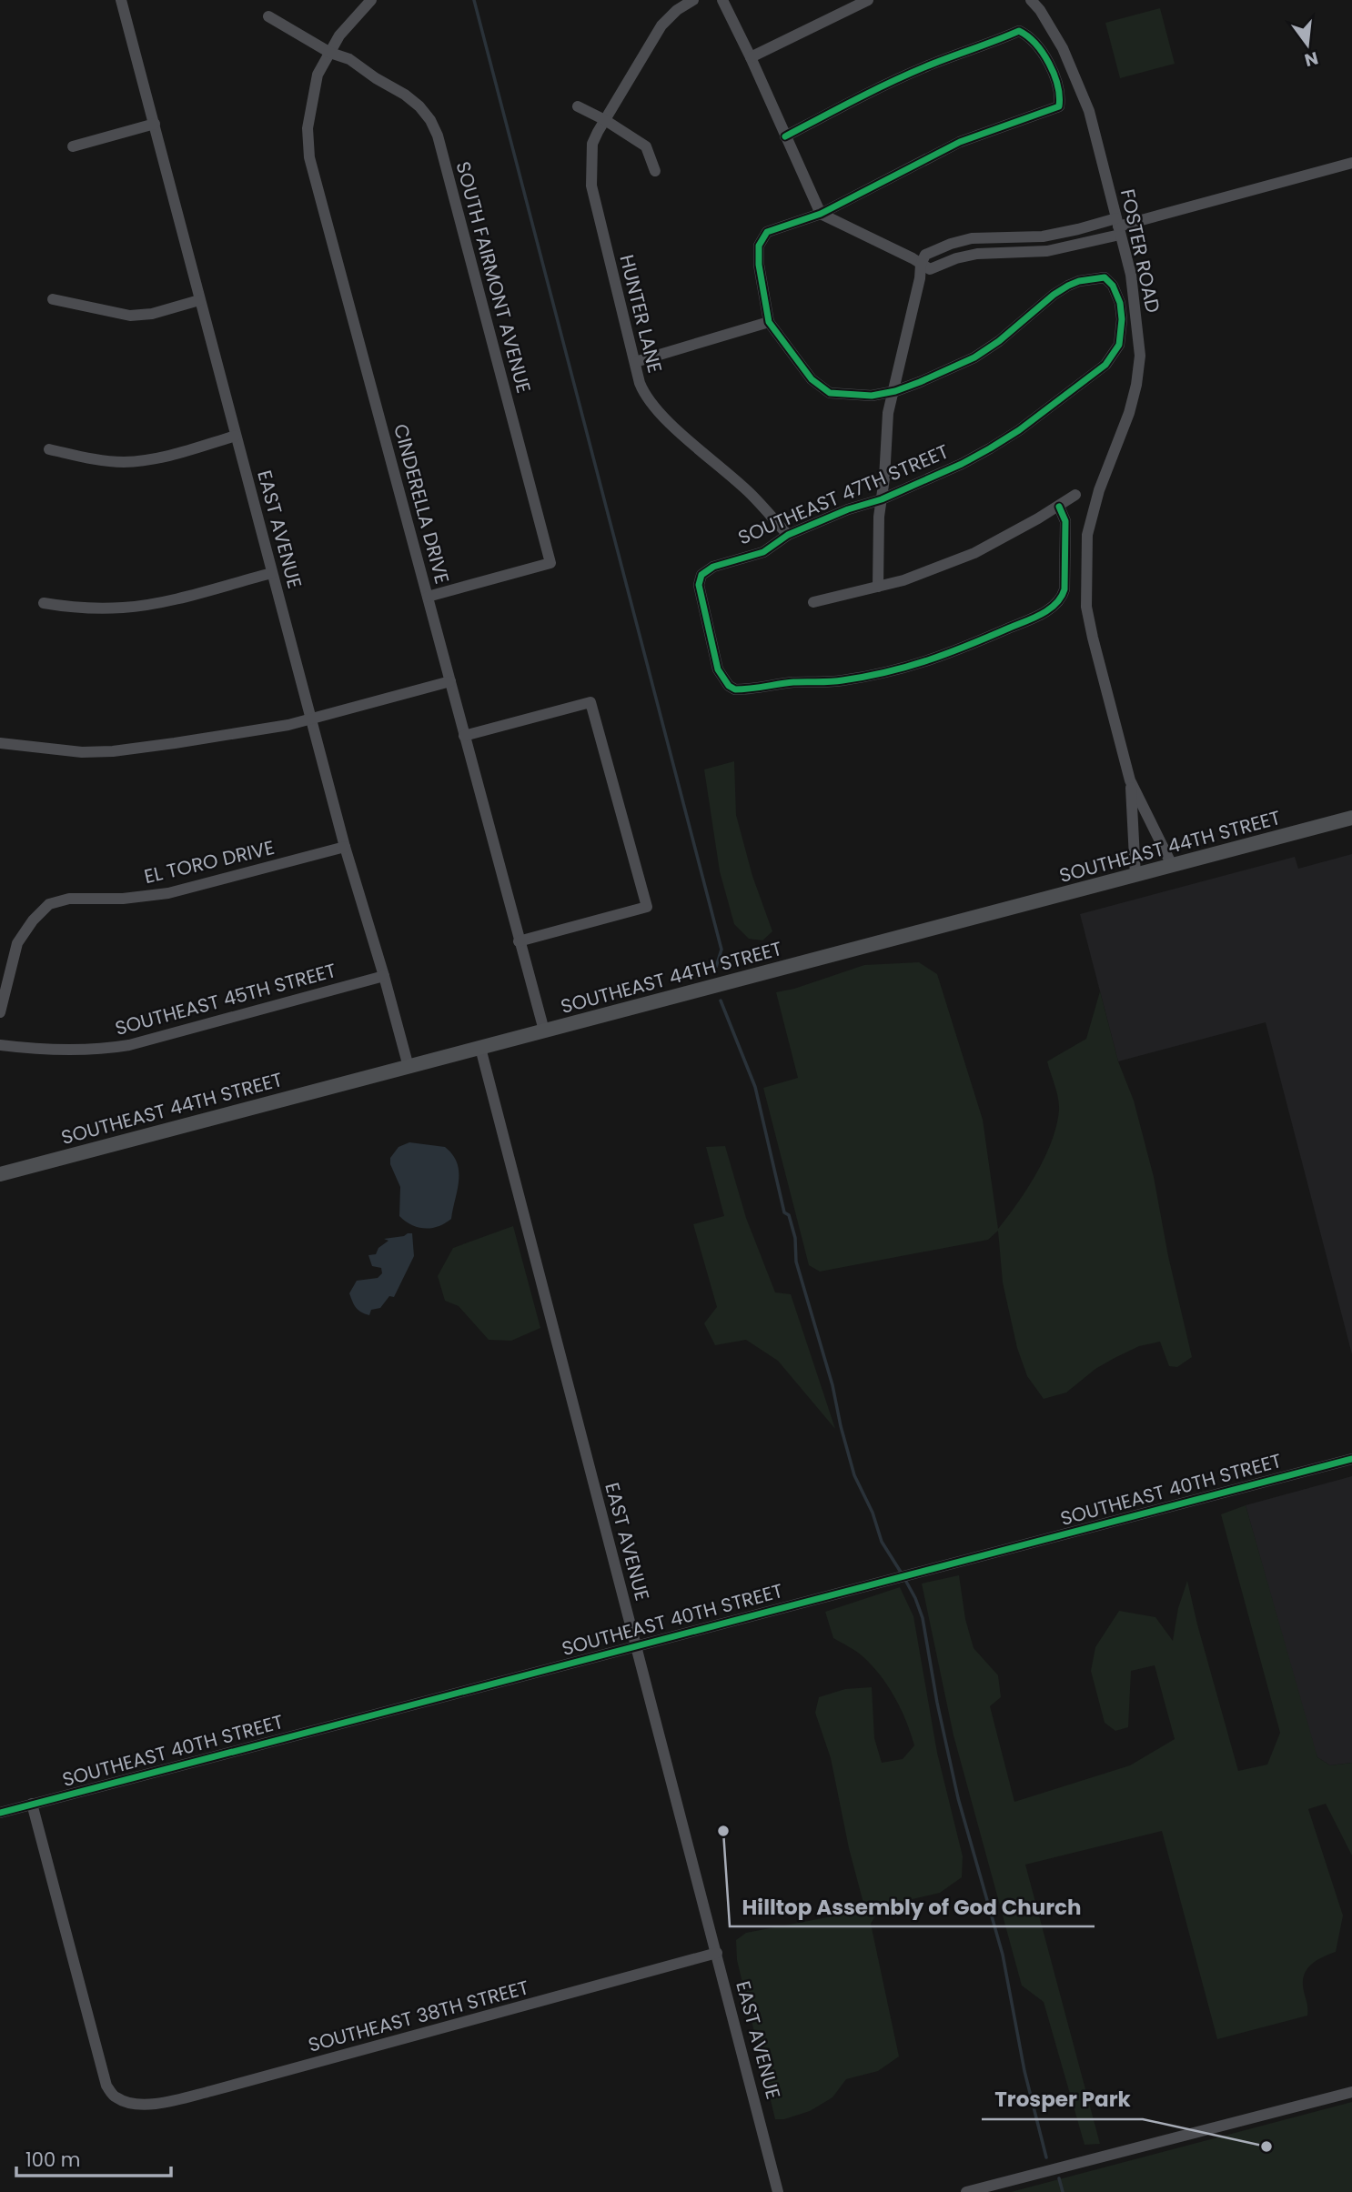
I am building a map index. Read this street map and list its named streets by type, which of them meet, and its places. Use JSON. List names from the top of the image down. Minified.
{"streets":{"main road":["SOUTHEAST 44TH STREET"],"street":["FOSTER ROAD","SOUTH FAIRMONT AVENUE","HUNTER LANE","SOUTHEAST 47TH STREET","CINDERELLA DRIVE","EAST AVENUE","EL TORO DRIVE","SOUTHEAST 45TH STREET","SOUTHEAST 40TH STREET","SOUTHEAST 38TH STREET"]},"crossings":[["FOSTER ROAD","SOUTHEAST 44TH STREET"],["SOUTH FAIRMONT AVENUE","CINDERELLA DRIVE"],["HUNTER LANE","SOUTHEAST 47TH STREET"],["CINDERELLA DRIVE","SOUTHEAST 44TH STREET"],["EAST AVENUE","SOUTHEAST 44TH STREET"],["EAST AVENUE","EL TORO DRIVE"],["EAST AVENUE","SOUTHEAST 45TH STREET"],["EAST AVENUE","SOUTHEAST 40TH STREET"],["EAST AVENUE","SOUTHEAST 38TH STREET"],["SOUTHEAST 40TH STREET","SOUTHEAST 38TH STREET"]],"places":["Hilltop Assembly of God Church","Trosper Park"],"scale_bar":"100 m","north":"bottom"}
